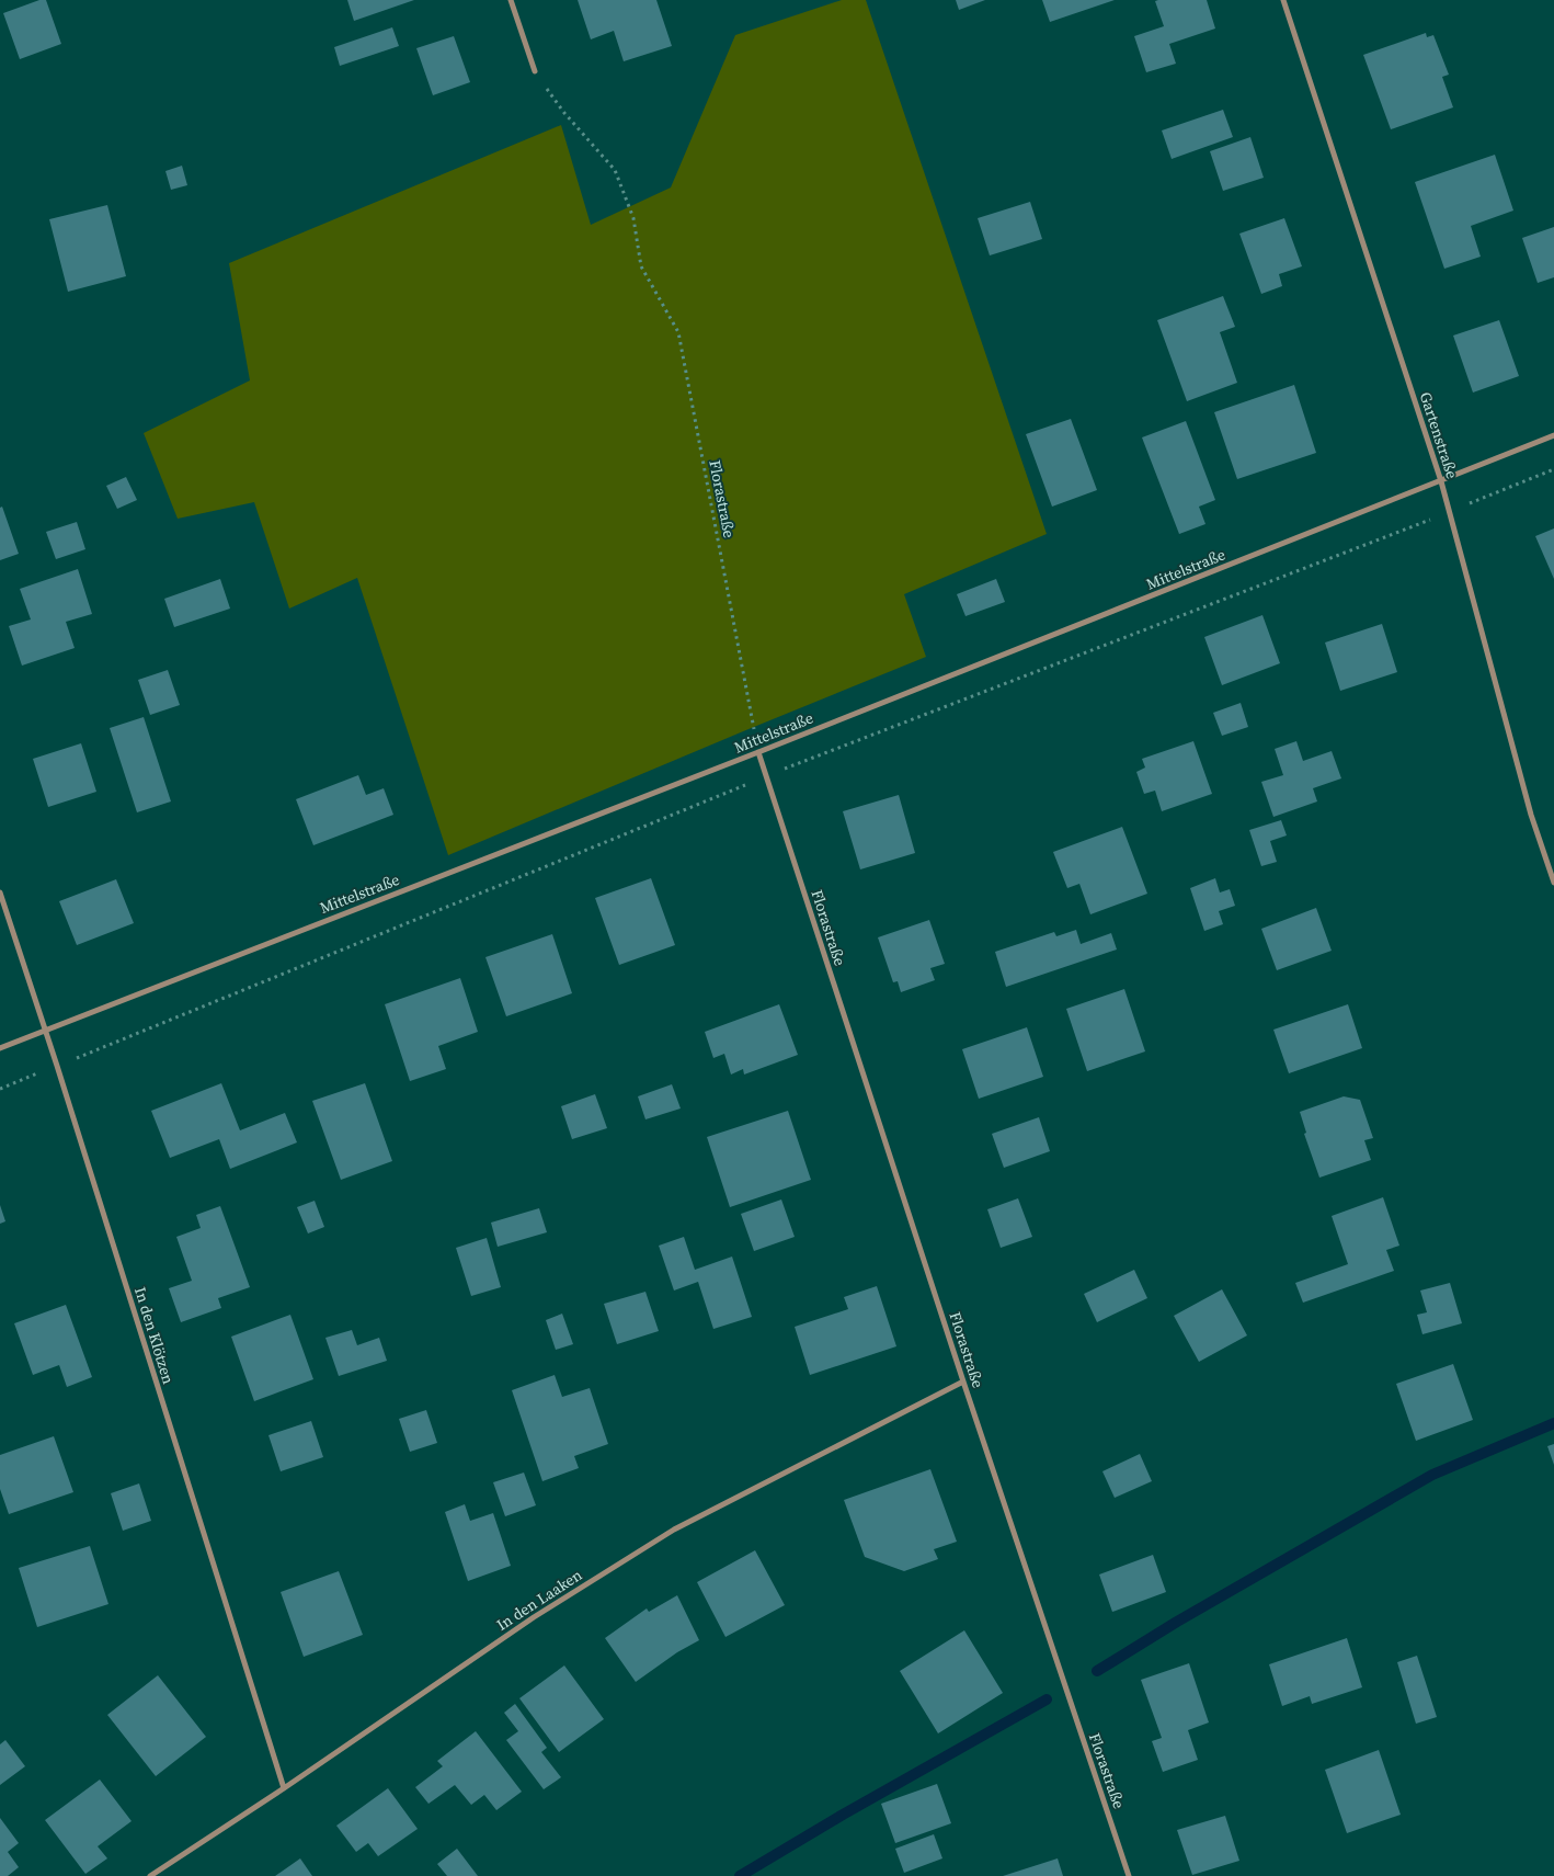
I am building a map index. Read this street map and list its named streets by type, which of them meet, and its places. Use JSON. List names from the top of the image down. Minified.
{"streets":{"street":["Gartenstraße","Florastraße","Mittelstraße","In den Klötzen","In den Laaken"]},"crossings":[["Gartenstraße","Mittelstraße"],["Florastraße","Mittelstraße"],["Florastraße","In den Laaken"],["Mittelstraße","In den Klötzen"],["In den Klötzen","In den Laaken"]]}
